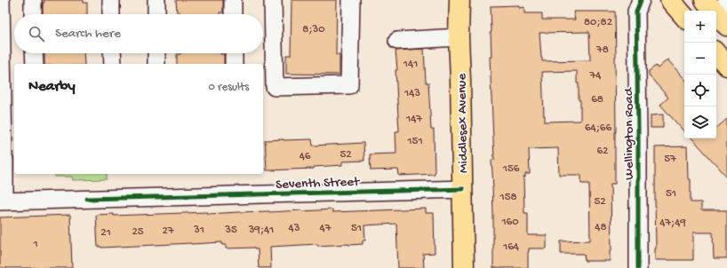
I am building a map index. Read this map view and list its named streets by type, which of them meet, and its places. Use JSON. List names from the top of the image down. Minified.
{"streets":{"main road":["Middlesex Avenue"],"street":["Wellington Road","Seventh Street"]},"crossings":[["Middlesex Avenue","Seventh Street"]],"house_numbers":["80;82","8;30","78","141","74","143","68","147","64;66","151","62","52","46","57","156","51","158","52","160","47;49","48","43","47","51","31","35","39;41","27","25","21","1","164"],"page":{"map_buttons":["+","−"],"search":"Search here","heading":["Nearby","0 results"]}}
